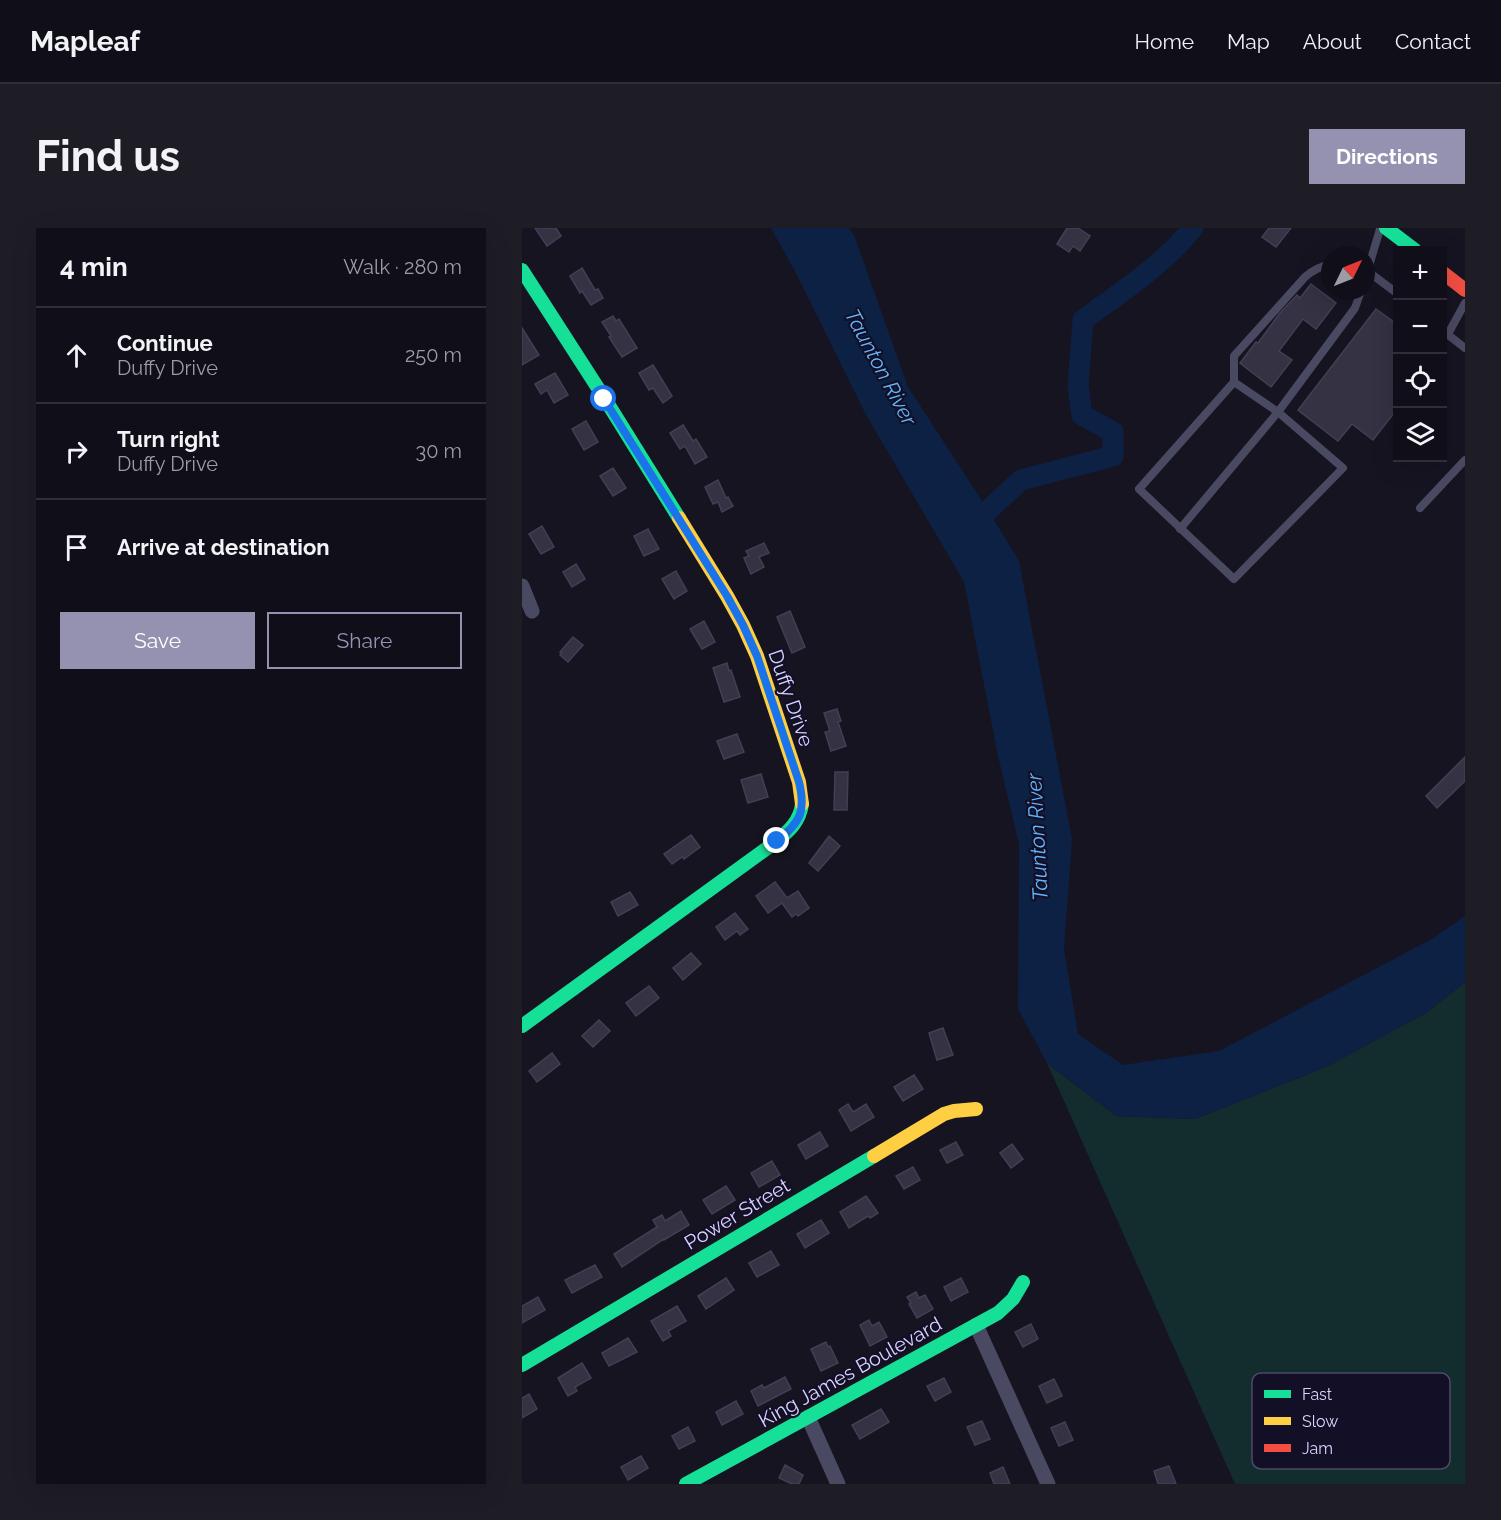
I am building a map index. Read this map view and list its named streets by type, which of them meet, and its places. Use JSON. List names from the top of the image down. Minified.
{"streets":{"main road":["Duffy Drive","Power Street","King James Boulevard"]},"water":["Taunton River"],"legend":["Fast","Slow","Jam"],"north":"top right","page":{"header":"Mapleaf","nav":["Home","Map","About","Contact"],"buttons":["Directions",["Save","Share"]],"title":"Find us","heading":["4 min","Walk · 280 m"],"map_buttons":["+","−"],"list":[["Continue","Duffy Drive","250 m"],["Turn right","Duffy Drive","30 m"],"Arrive at destination"]}}
